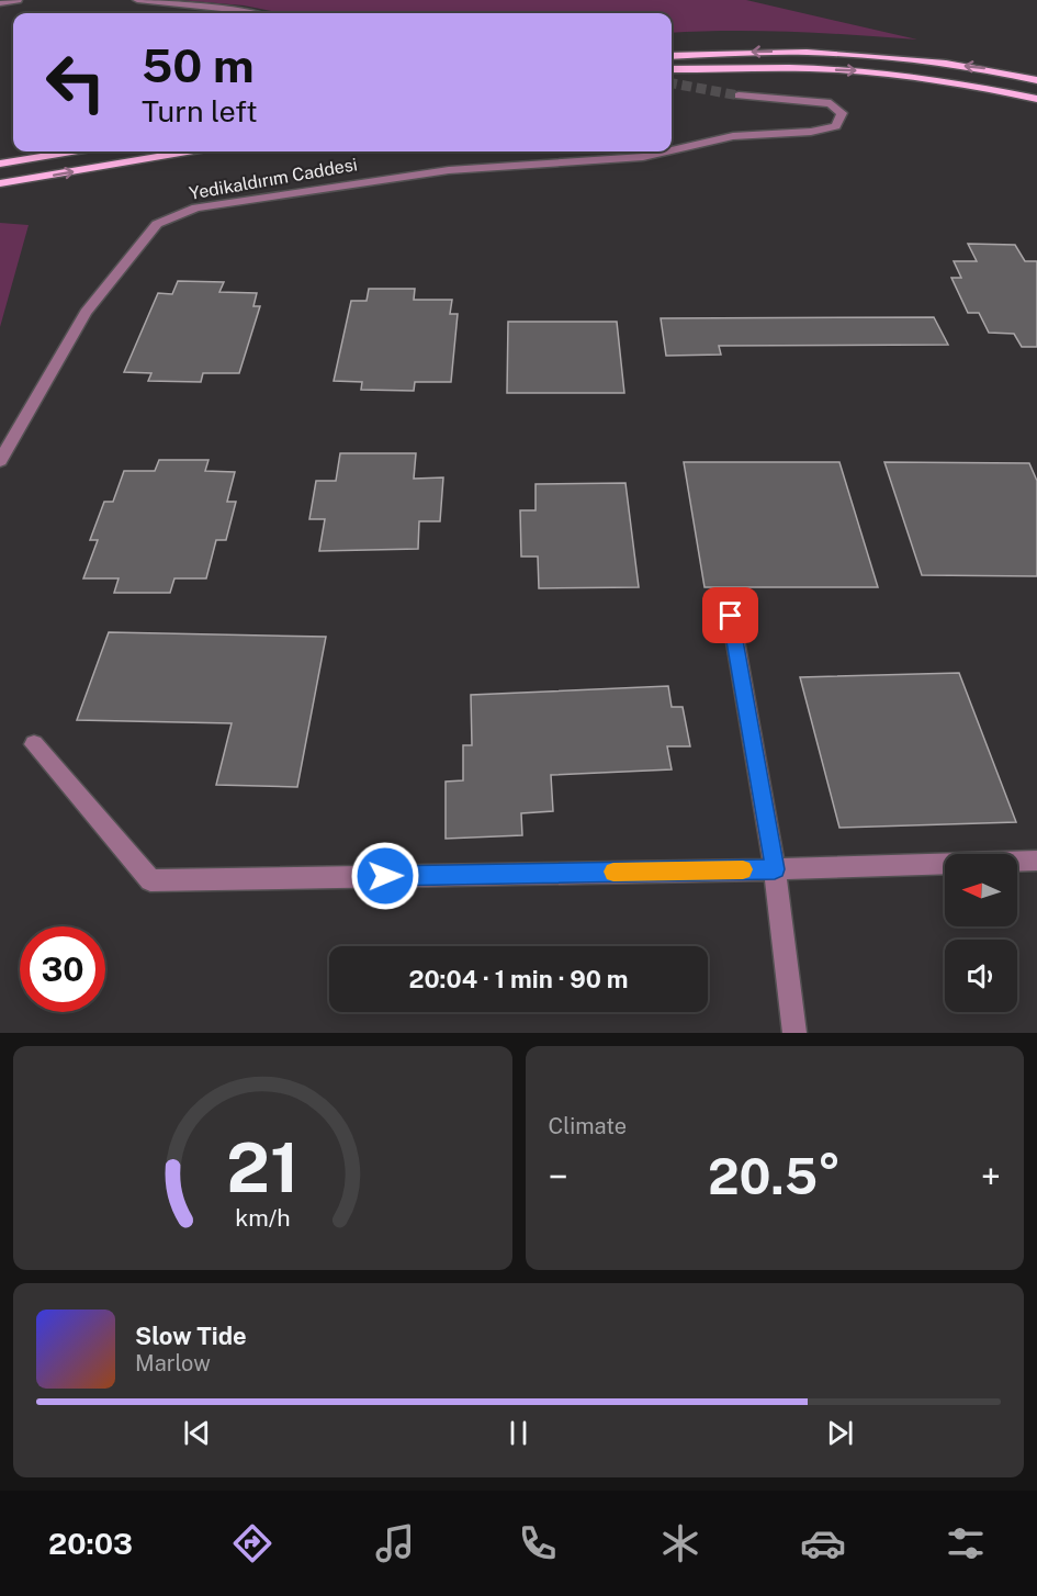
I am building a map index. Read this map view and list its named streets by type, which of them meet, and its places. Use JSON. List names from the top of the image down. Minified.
{"streets":{"street":["Yedikaldırım Caddesi"]},"north":"left","page":{"turn":["50 m","Turn left"],"limit":"30","trip":"20:04 · 1 min · 90 m","tile":"Climate","heat":["−","20.5°","+"],"song":["Slow Tide","Marlow"],"tabs":"20:03","gauge":["21","km/h"]}}
